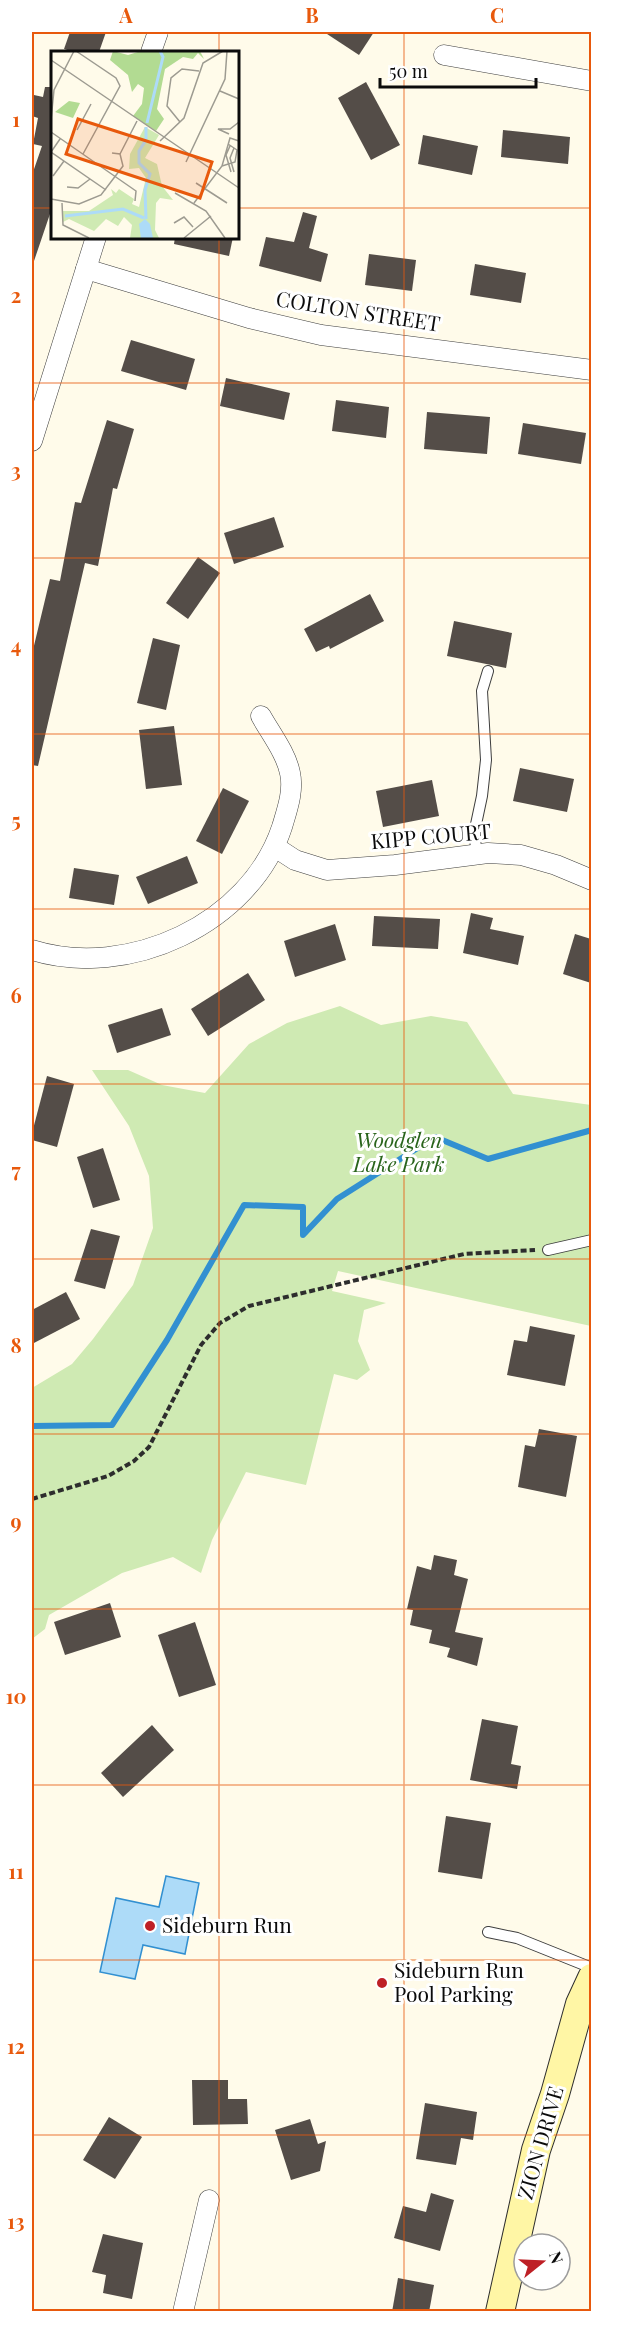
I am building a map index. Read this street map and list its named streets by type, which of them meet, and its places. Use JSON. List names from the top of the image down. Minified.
{"streets":{"main road":["ZION DRIVE"],"street":["COLTON STREET","KIPP COURT"]},"parks":["Woodglen Lake Park"],"places":["Sideburn Run","Sideburn Run Pool Parking"],"scale_bar":"50 m","north":"right","grid":{"columns":["A","B","C"],"rows":["1","2","3","4","5","6","7","8","9","10","11","12","13"]}}
